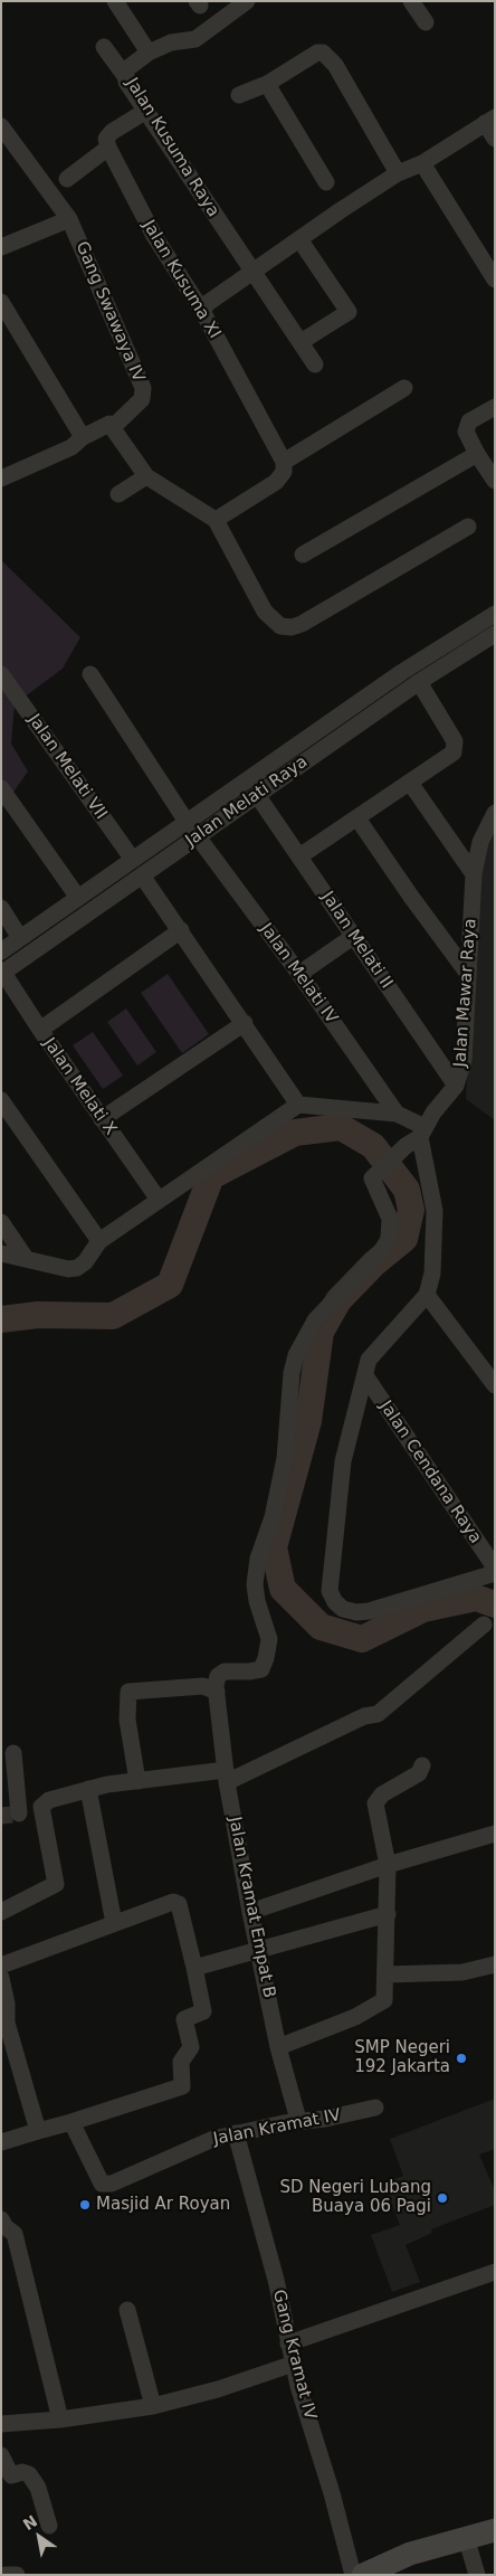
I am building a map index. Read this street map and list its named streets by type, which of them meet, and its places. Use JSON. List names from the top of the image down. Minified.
{"streets":{"street":["Jalan Kusuma Raya","Jalan Kusuma XI","Gang Swawaya IV","Jalan Melati VII","Jalan Melati Raya","Jalan Melati II","Jalan Melati IV","Jalan Mawar Raya","Jalan Melati X","Jalan Cendana Raya","Jalan Kramat Empat B","Jalan Kramat IV","Gang Kramat IV"]},"crossings":[["Jalan Melati VII","Jalan Melati Raya"],["Jalan Melati Raya","Jalan Melati II"],["Jalan Melati Raya","Jalan Melati IV"],["Jalan Melati Raya","Jalan Melati X"],["Jalan Melati II","Jalan Mawar Raya"],["Jalan Mawar Raya","Jalan Kramat Empat B"],["Jalan Kramat Empat B","Jalan Kramat IV"],["Jalan Kramat IV","Gang Kramat IV"]],"places":["SMP Negeri 192 Jakarta","SD Negeri Lubang Buaya 06 Pagi","Masjid Ar Royan"],"north":"top left"}
